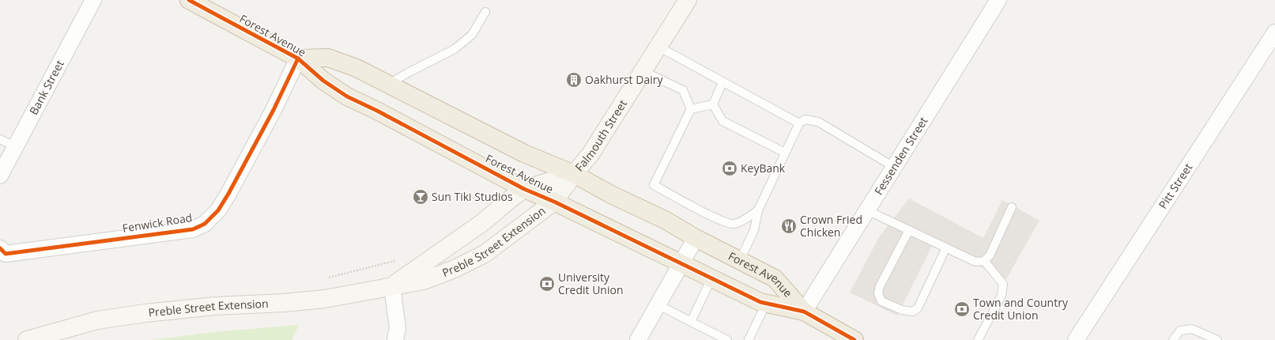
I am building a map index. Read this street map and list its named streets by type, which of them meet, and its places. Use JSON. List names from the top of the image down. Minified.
{"streets":{"highway":["Forest Avenue"],"main road":["Falmouth Street","Preble Street Extension"],"street":["Bank Street","Fessenden Street","Pitt Street","Fenwick Road"]},"crossings":[["Forest Avenue","Falmouth Street"],["Forest Avenue","Fessenden Street"],["Forest Avenue","Fenwick Road"],["Forest Avenue","Preble Street Extension"],["Falmouth Street","Preble Street Extension"]],"places":{"building":["Oakhurst Dairy"],"bank":["KeyBank","University Credit Union","Town and Country Credit Union"],"bar":["Sun Tiki Studios"],"restaurant":["Crown Fried Chicken"]}}
